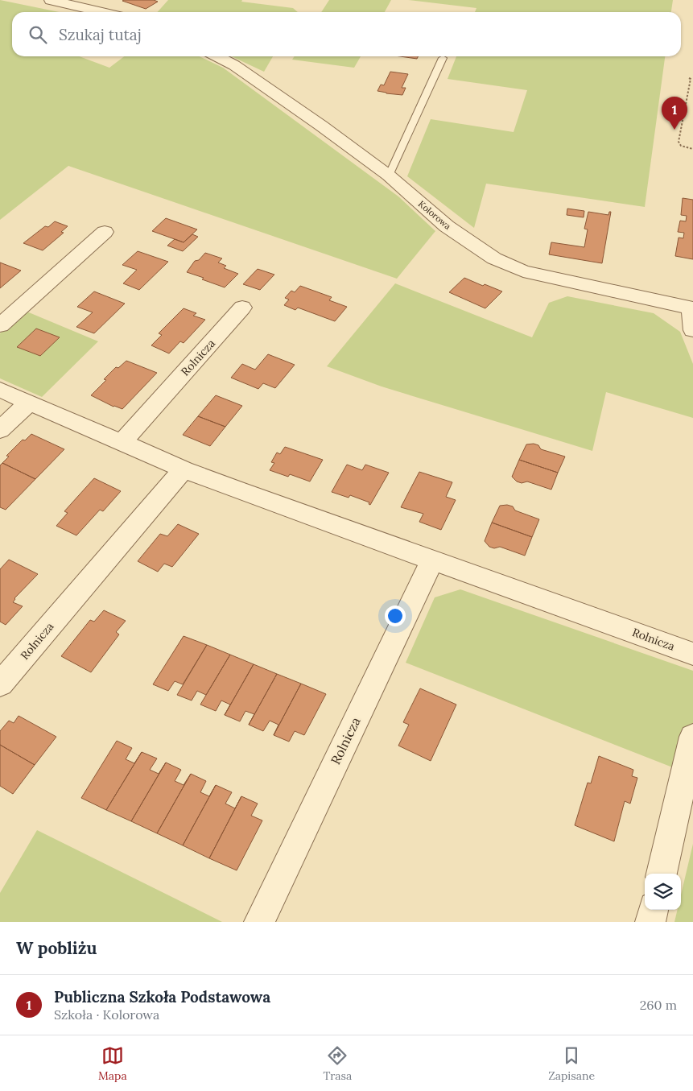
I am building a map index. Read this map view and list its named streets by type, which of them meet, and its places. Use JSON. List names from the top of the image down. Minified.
{"streets":{"street":["Kolorowa","Rolnicza"]},"page":{"search":"Szukaj tutaj","pins":"1","heading":"W pobliżu","list":[{"mark":"1","name":"Publiczna Szkoła Podstawowa","note":"Szkoła · Kolorowa","value":"260 m"}],"nav":["Mapa","Trasa","Zapisane"]}}
